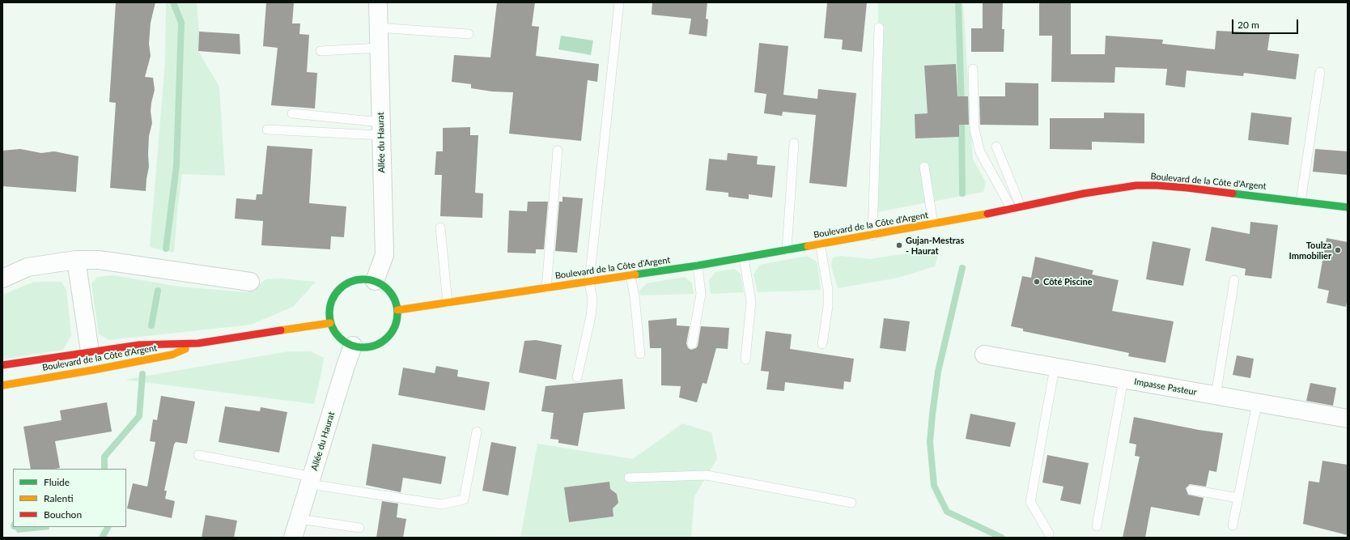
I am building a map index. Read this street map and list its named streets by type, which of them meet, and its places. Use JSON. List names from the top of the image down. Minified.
{"streets":{"main road":["Boulevard de la Côte d'Argent"],"street":["Allée du Haurat","Impasse Pasteur"]},"crossings":[["Allée du Haurat","Boulevard de la Côte d'Argent"]],"places":["Gujan-Mestras - Haurat","Toulza Immobilier","Côté Piscine"],"legend":["Fluide","Ralenti","Bouchon"],"scale_bar":"20 m"}
